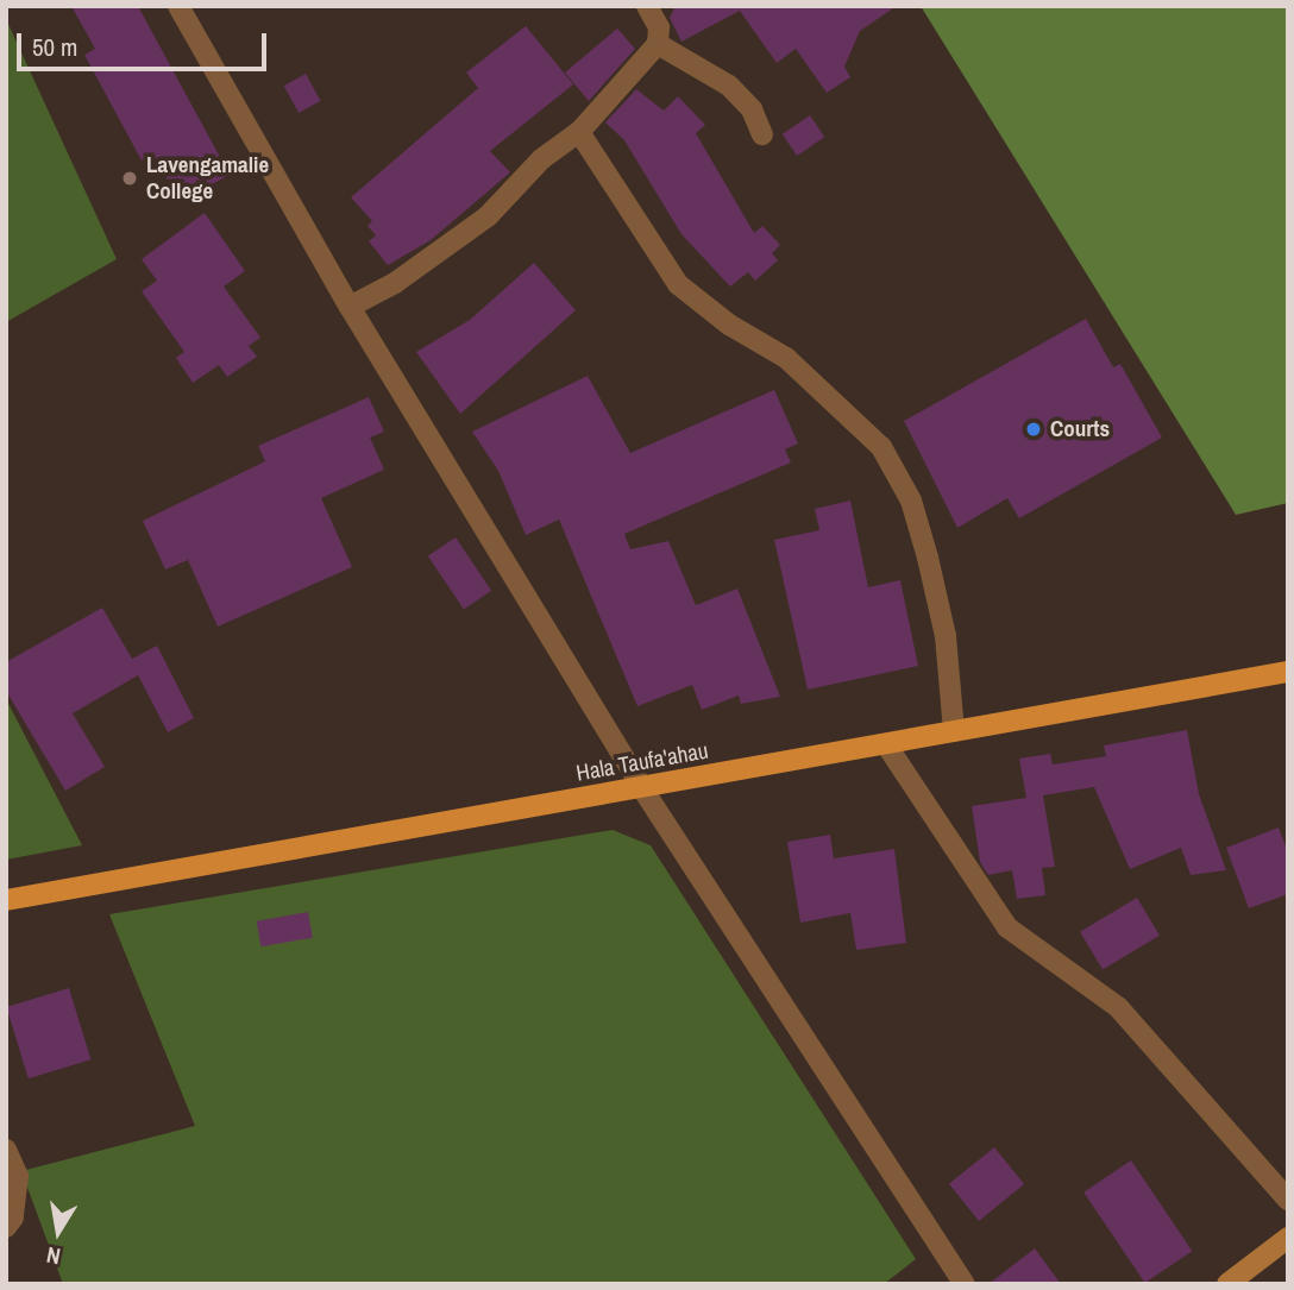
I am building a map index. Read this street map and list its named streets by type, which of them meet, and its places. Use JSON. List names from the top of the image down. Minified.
{"streets":{"main road":["Hala Taufa'ahau"]},"places":["Lavengamalie College","Courts"],"scale_bar":"50 m","north":"bottom"}
